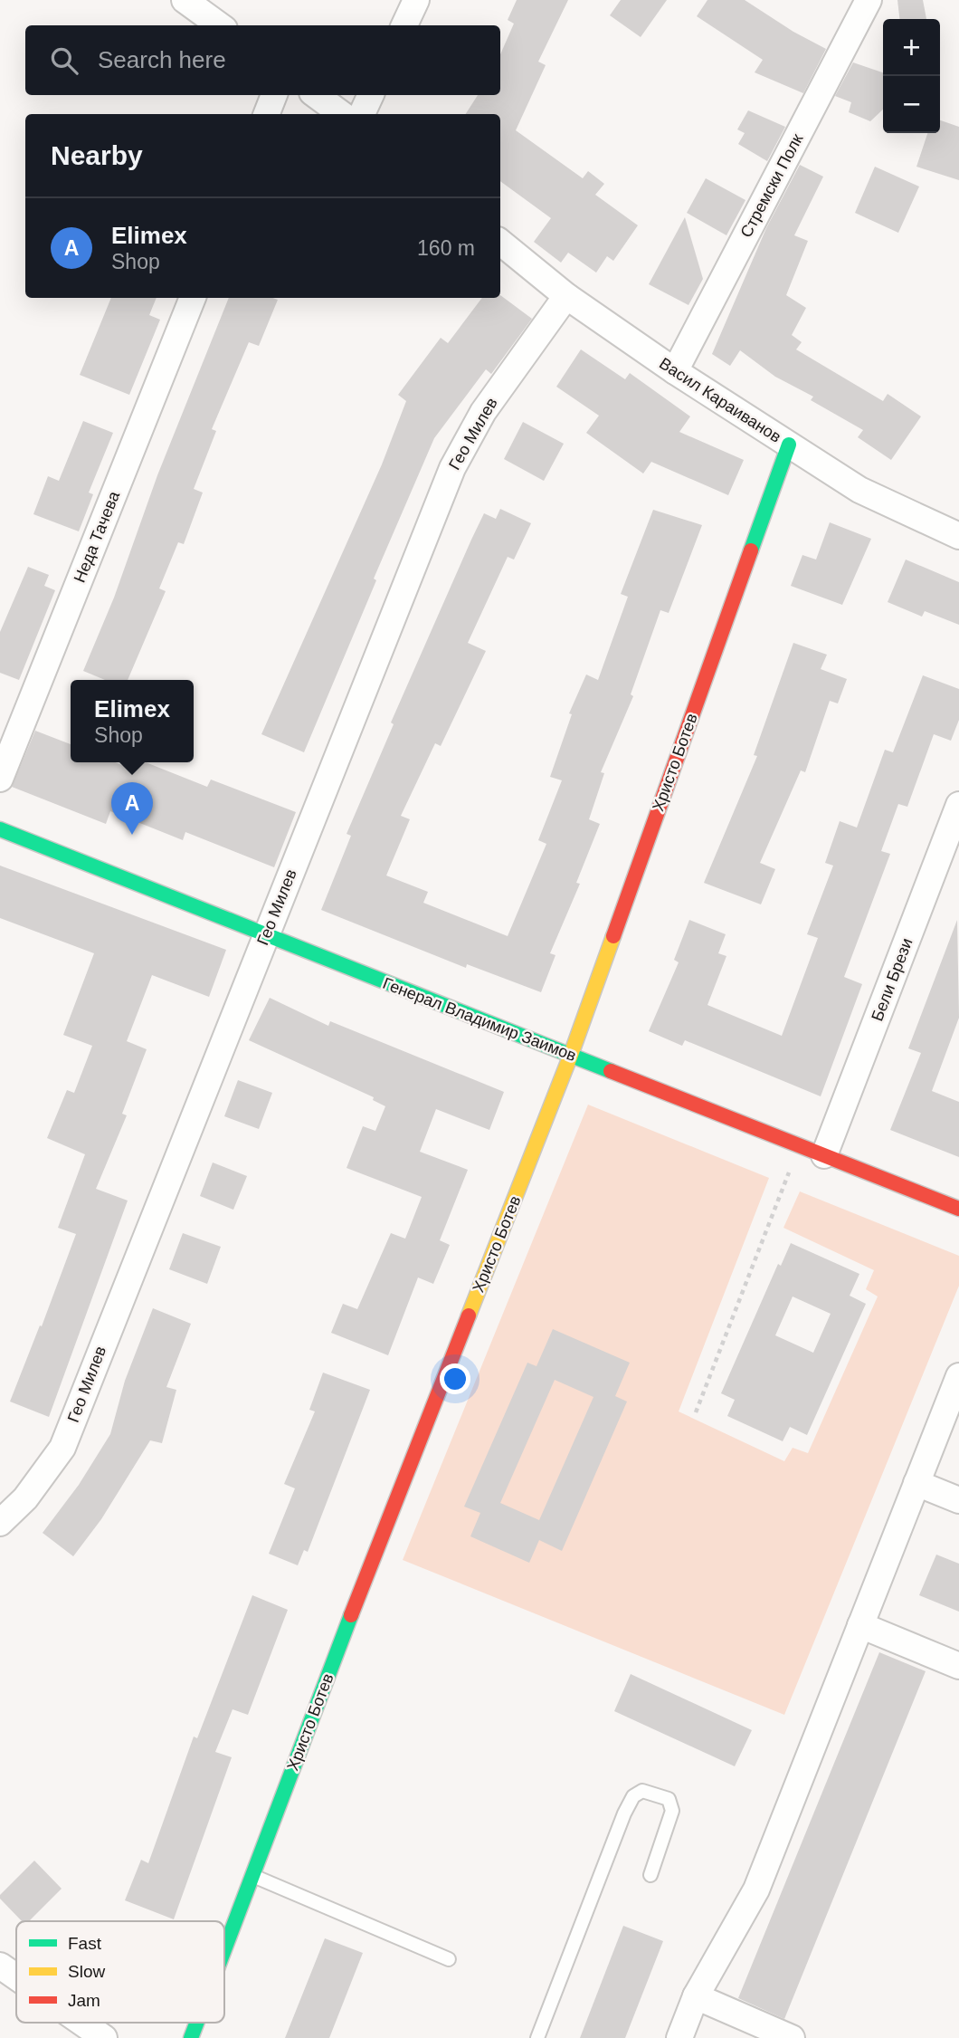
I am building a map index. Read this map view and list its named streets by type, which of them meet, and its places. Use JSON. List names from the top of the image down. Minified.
{"streets":{"street":["Стремски Полк","Васил Караиванов","Гео Милев","Неда Тачева","Христо Ботев","Бели Брези","Генерал Владимир Заимов"]},"crossings":[["Стремски Полк","Васил Караиванов"],["Васил Караиванов","Гео Милев"],["Васил Караиванов","Христо Ботев"],["Гео Милев","Генерал Владимир Заимов"],["Христо Ботев","Генерал Владимир Заимов"],["Бели Брези","Генерал Владимир Заимов"]],"legend":["Fast","Slow","Jam"],"page":{"map_buttons":["+","−"],"search":"Search here","heading":"Nearby","list":[{"mark":"A","name":"Elimex","note":"Shop","value":"160 m"}],"popup":["Elimex","Shop"],"pins":"A"}}
